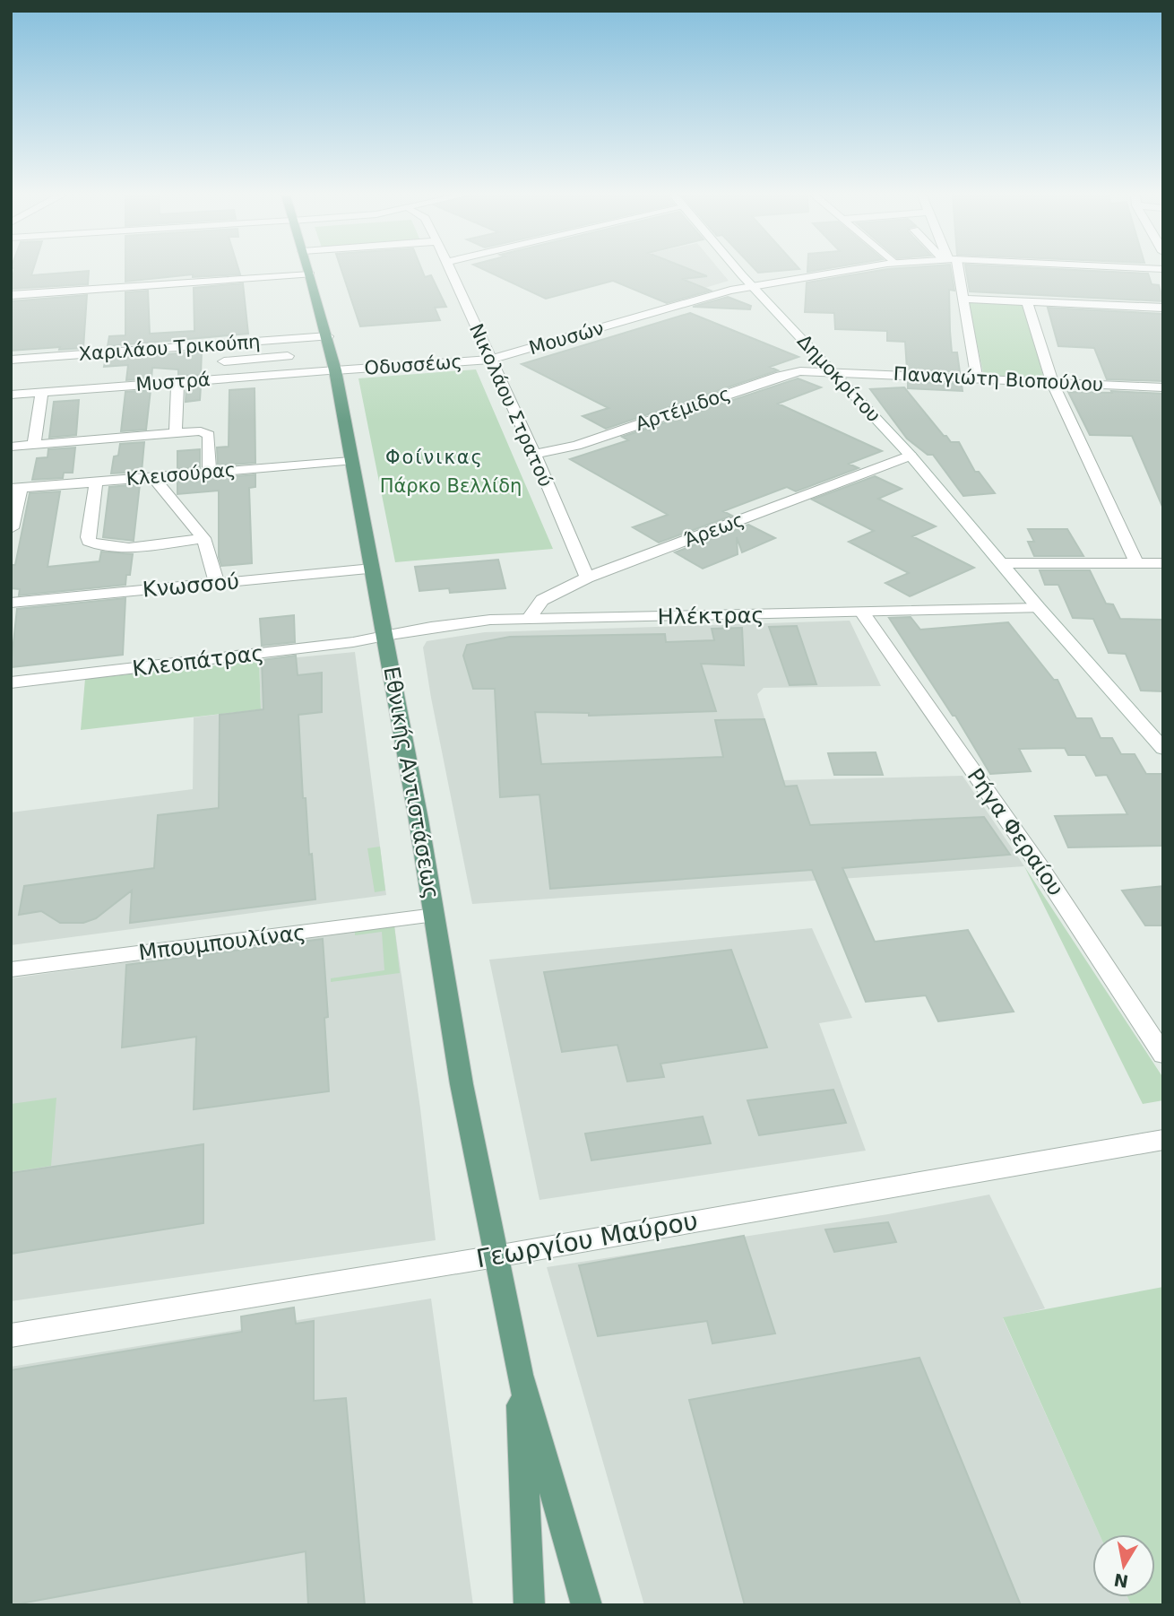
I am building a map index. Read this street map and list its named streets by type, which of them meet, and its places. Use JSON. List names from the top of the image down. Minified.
{"streets":{"main road":["Εθνικής Αντιστάσεως"],"street":["Μουσών","Χαριλάου Τρικούπη","Οδυσσέως","Δημοκρίτου","Παναγιώτη Βιοπούλου","Μυστρά","Νικολάου Στρατού","Αρτέμιδος","Κλεισούρας","Άρεως","Κνωσσού","Ηλέκτρας","Κλεοπάτρας","Ρήγα Φεραίου","Μπουμπουλίνας","Γεωργίου Μαύρου"]},"crossings":[["Μουσών","Οδυσσέως"],["Μουσών","Δημοκρίτου"],["Μουσών","Νικολάου Στρατού"],["Χαριλάου Τρικούπη","Εθνικής Αντιστάσεως"],["Οδυσσέως","Μυστρά"],["Οδυσσέως","Νικολάου Στρατού"],["Οδυσσέως","Εθνικής Αντιστάσεως"],["Δημοκρίτου","Παναγιώτη Βιοπούλου"],["Δημοκρίτου","Αρτέμιδος"],["Δημοκρίτου","Άρεως"],["Δημοκρίτου","Ηλέκτρας"],["Παναγιώτη Βιοπούλου","Αρτέμιδος"],["Μυστρά","Εθνικής Αντιστάσεως"],["Νικολάου Στρατού","Αρτέμιδος"],["Νικολάου Στρατού","Άρεως"],["Κλεισούρας","Εθνικής Αντιστάσεως"],["Άρεως","Ηλέκτρας"],["Κνωσσού","Εθνικής Αντιστάσεως"],["Ηλέκτρας","Κλεοπάτρας"],["Ηλέκτρας","Εθνικής Αντιστάσεως"],["Ηλέκτρας","Ρήγα Φεραίου"],["Κλεοπάτρας","Εθνικής Αντιστάσεως"],["Εθνικής Αντιστάσεως","Μπουμπουλίνας"],["Εθνικής Αντιστάσεως","Γεωργίου Μαύρου"]],"districts":["Φοίνικας"],"parks":["Πάρκο Βελλίδη"],"north":"bottom"}
